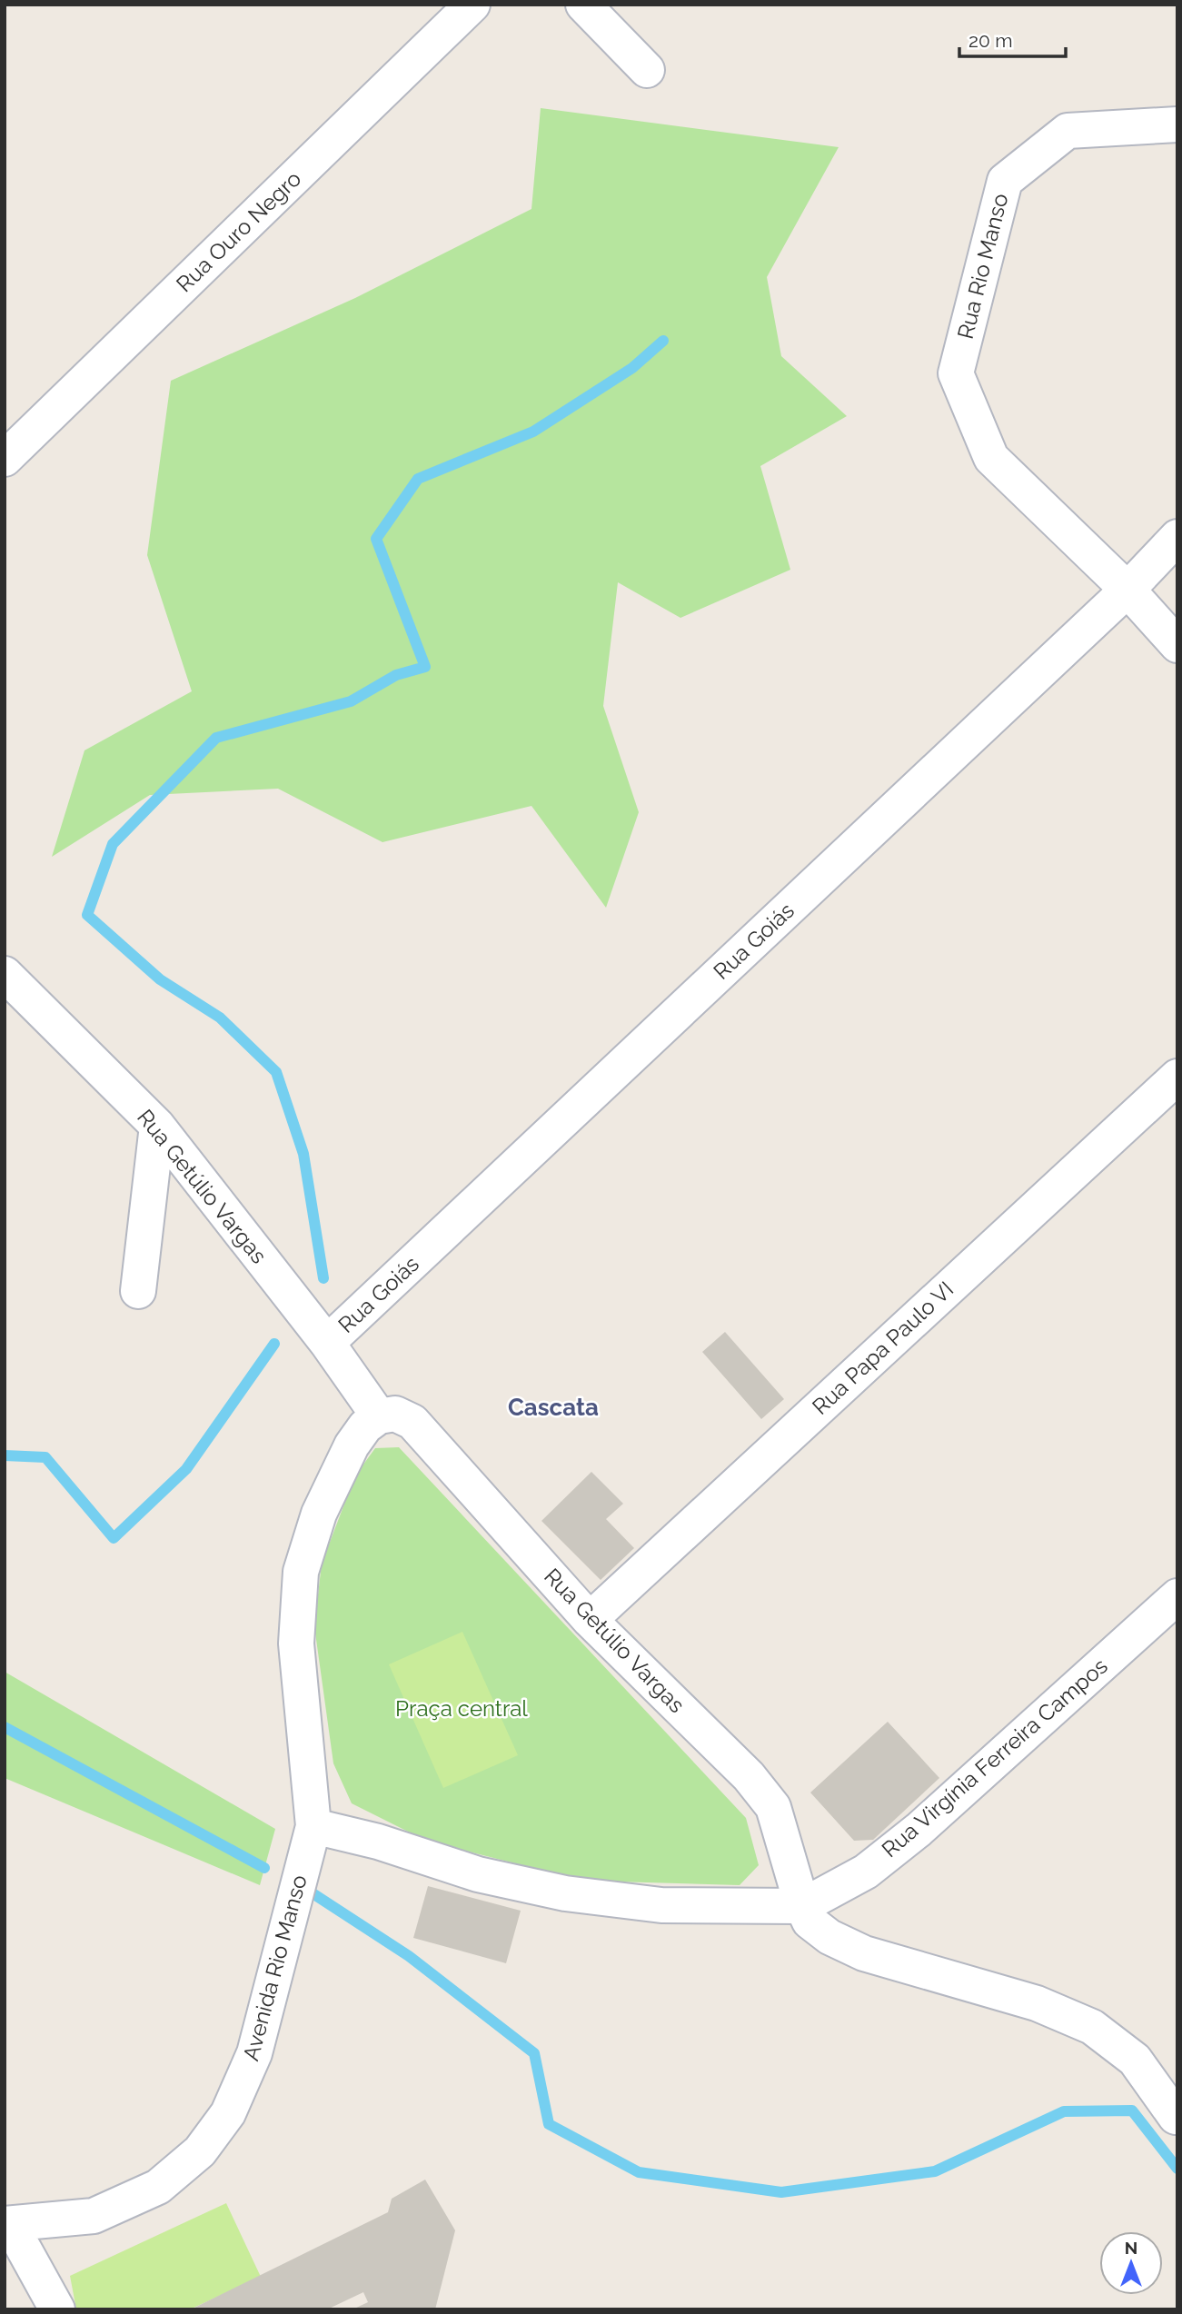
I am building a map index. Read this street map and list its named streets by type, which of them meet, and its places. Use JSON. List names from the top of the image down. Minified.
{"streets":{"street":["Rua Ouro Negro","Rua Rio Manso","Rua Goiás","Rua Getúlio Vargas","Rua Papa Paulo VI","Rua Virgínia Ferreira Campos","Avenida Rio Manso"]},"crossings":[["Rua Rio Manso","Rua Goiás"],["Rua Goiás","Rua Getúlio Vargas"],["Rua Getúlio Vargas","Rua Papa Paulo VI"],["Rua Getúlio Vargas","Rua Virgínia Ferreira Campos"],["Rua Virgínia Ferreira Campos","Avenida Rio Manso"]],"districts":["Cascata"],"parks":["Praça central"],"scale_bar":"20 m","north":"top"}
